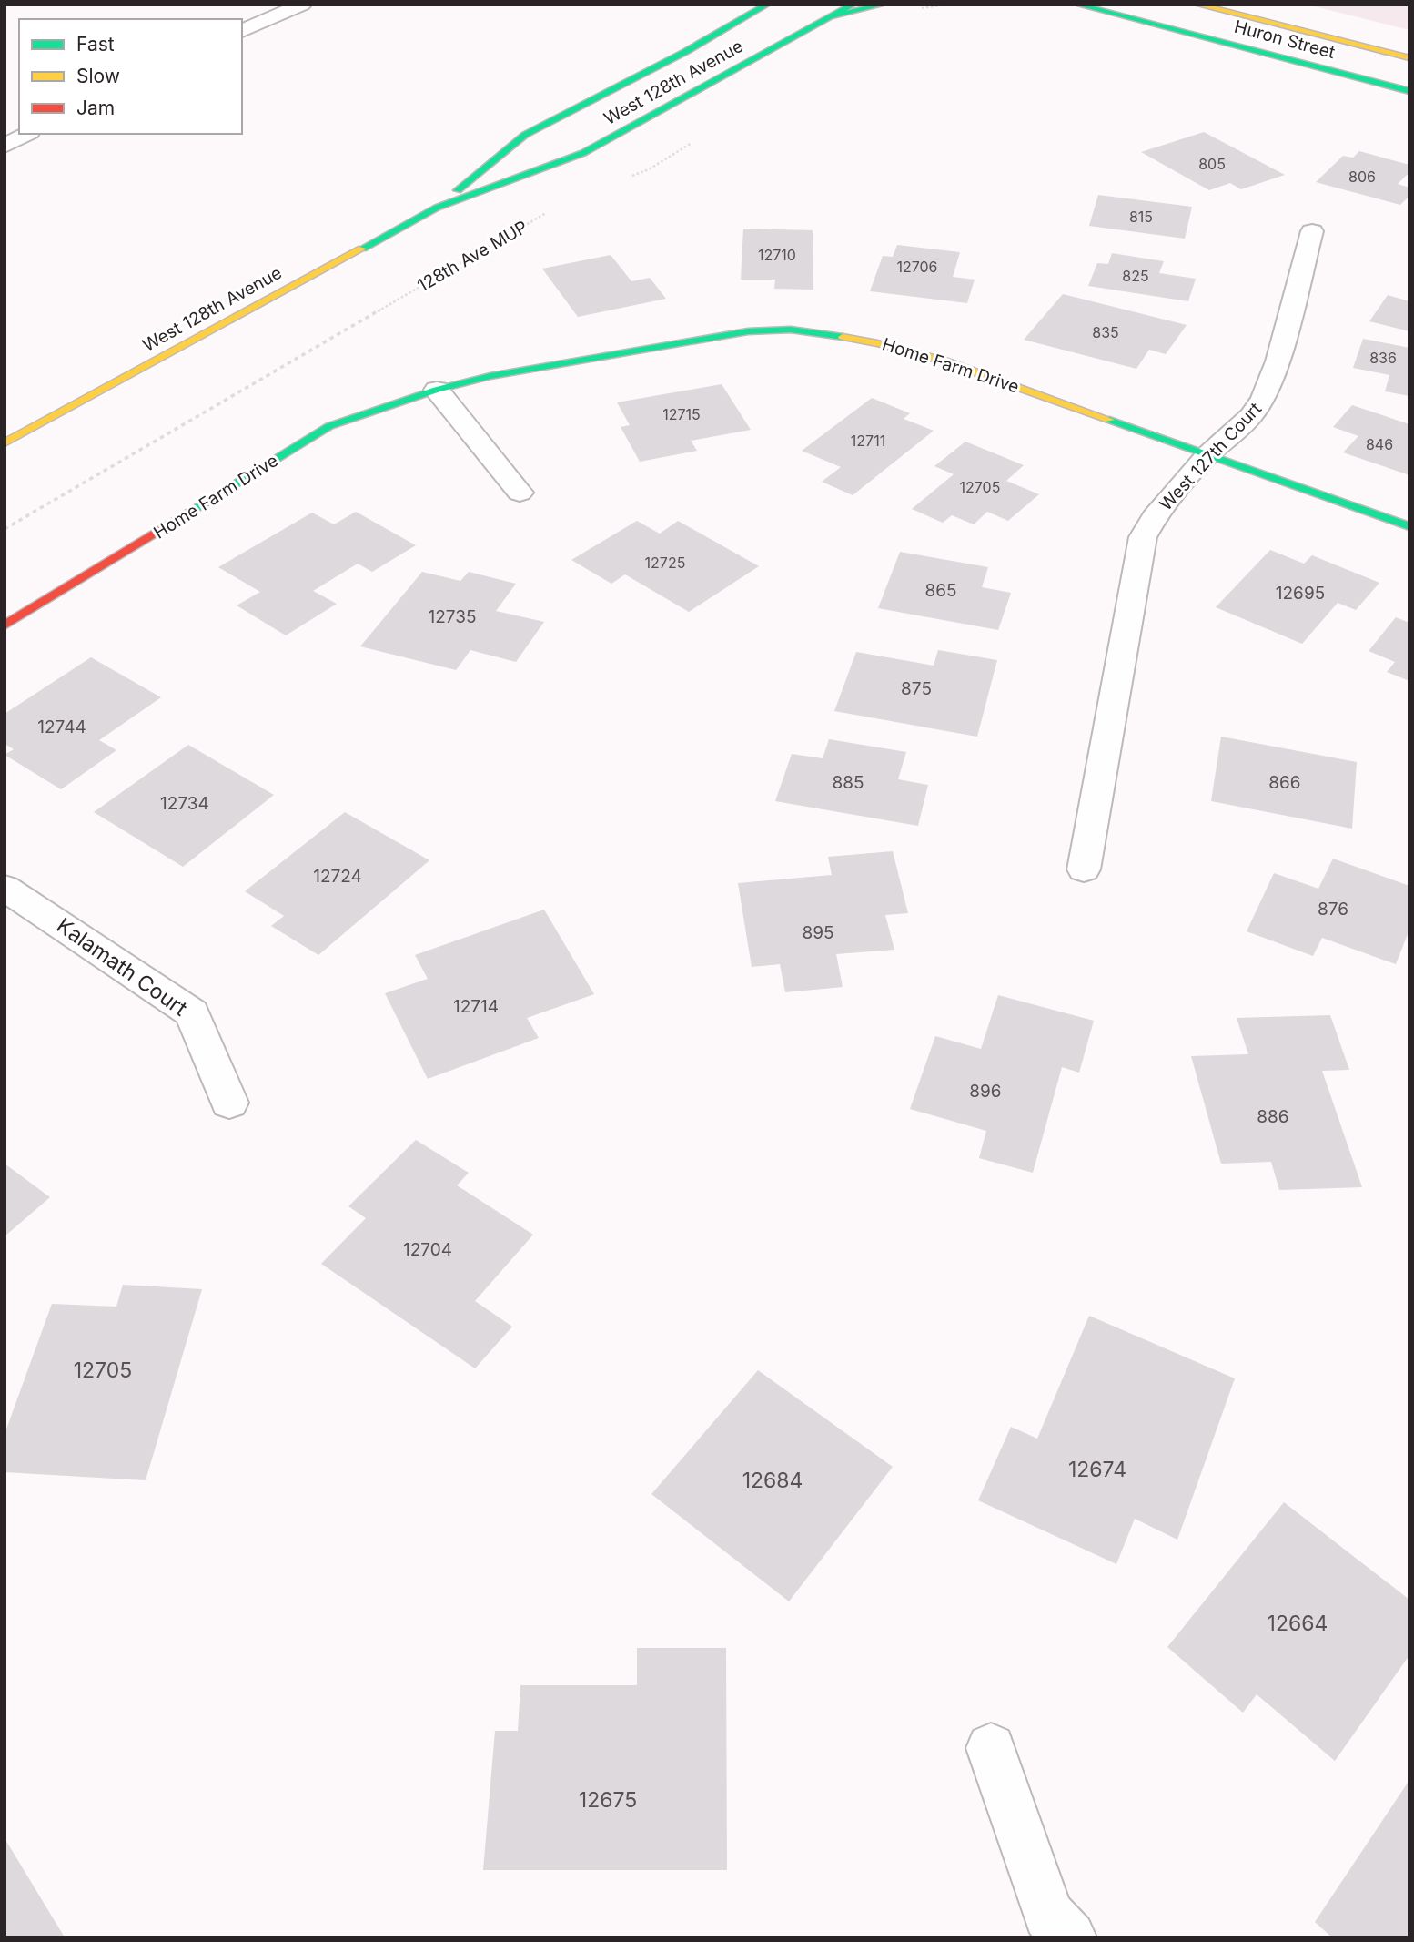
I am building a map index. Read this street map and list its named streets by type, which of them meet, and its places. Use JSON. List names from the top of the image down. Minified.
{"streets":{"main road":["Huron Street","West 128th Avenue","Home Farm Drive"],"street":["West 127th Court","Kalamath Court"],"path":["128th Ave MUP"]},"crossings":[["Home Farm Drive","West 127th Court"]],"house_numbers":["805","806","815","12710","12706","825","835","836","12715","12711","846","12705","12725","865","12695","12735","875","12744","885","866","12734","12724","876","895","12714","896","886","12704","12705","12674","12684","12664","12675"],"legend":["Fast","Slow","Jam"]}
